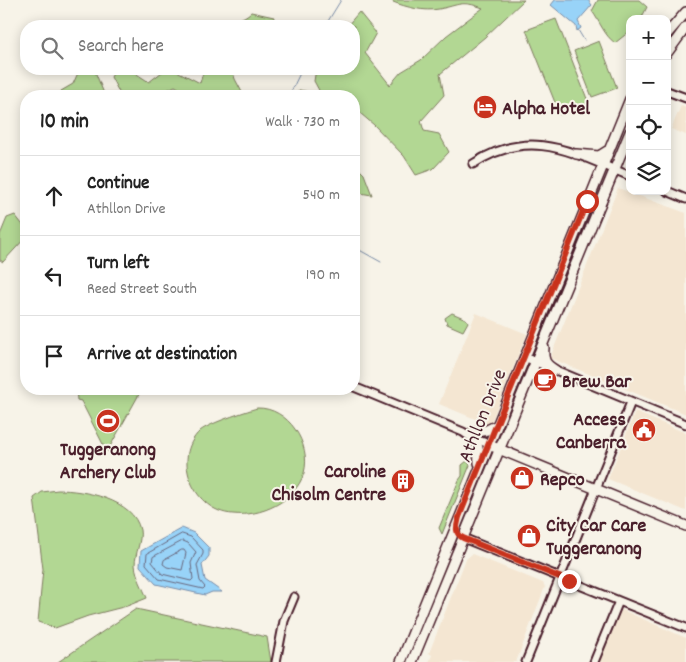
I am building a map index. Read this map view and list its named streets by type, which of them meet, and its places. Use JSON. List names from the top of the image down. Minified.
{"streets":{"main road":["Athllon Drive"]},"places":{"hotel":["Alpha Hotel"],"cafe":["Brew Bar"],"sports":["Tuggeranong Archery Club"],"public building":["Access Canberra"],"shop":["Repco","City Car Care Tuggeranong"],"building":["Caroline Chisolm Centre"]},"page":{"map_buttons":["+","−"],"search":"Search here","heading":["10 min","Walk · 730 m"],"list":[["Continue","Athllon Drive","540 m"],["Turn left","Reed Street South","190 m"],"Arrive at destination"]}}
